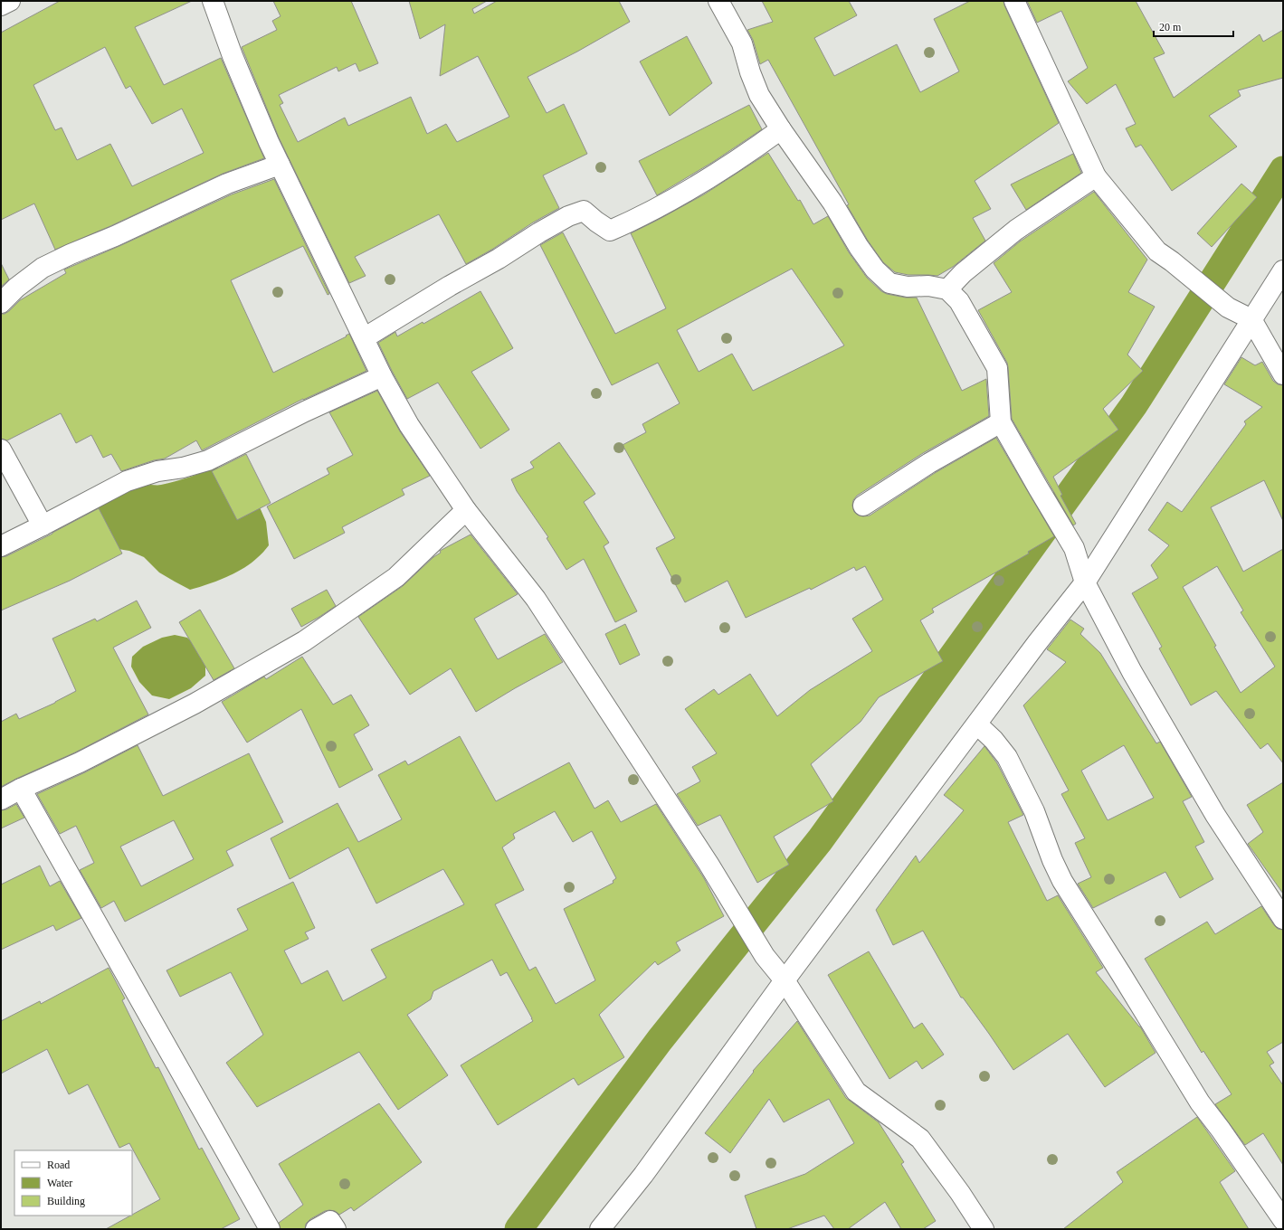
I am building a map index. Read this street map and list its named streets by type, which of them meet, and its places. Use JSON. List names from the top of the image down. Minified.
{"legend":["Road","Water","Building"],"scale_bar":"20 m"}
